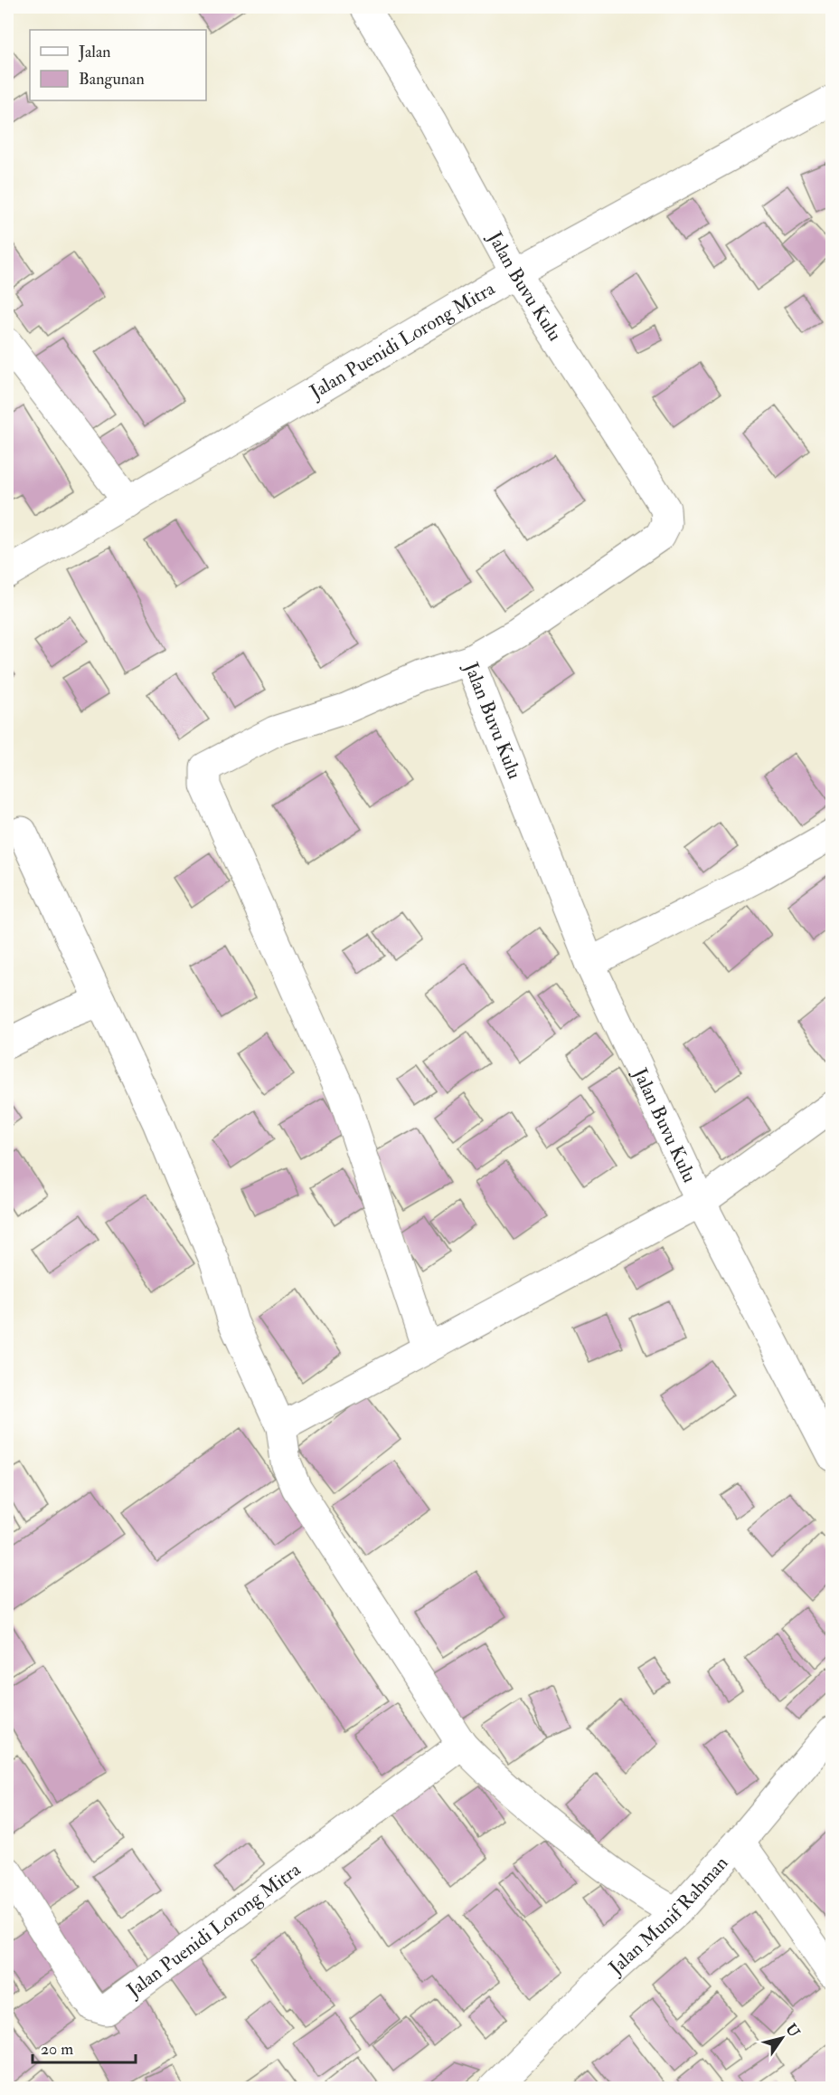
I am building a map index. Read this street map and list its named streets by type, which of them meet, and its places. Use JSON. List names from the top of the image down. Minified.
{"streets":{"street":["Jalan Buvu Kulu","Jalan Puenidi Lorong Mitra","Jalan Munif Rahman"]},"crossings":[["Jalan Buvu Kulu","Jalan Puenidi Lorong Mitra"]],"legend":["Jalan","Bangunan"],"scale_bar":"20 m","north":"top right"}
